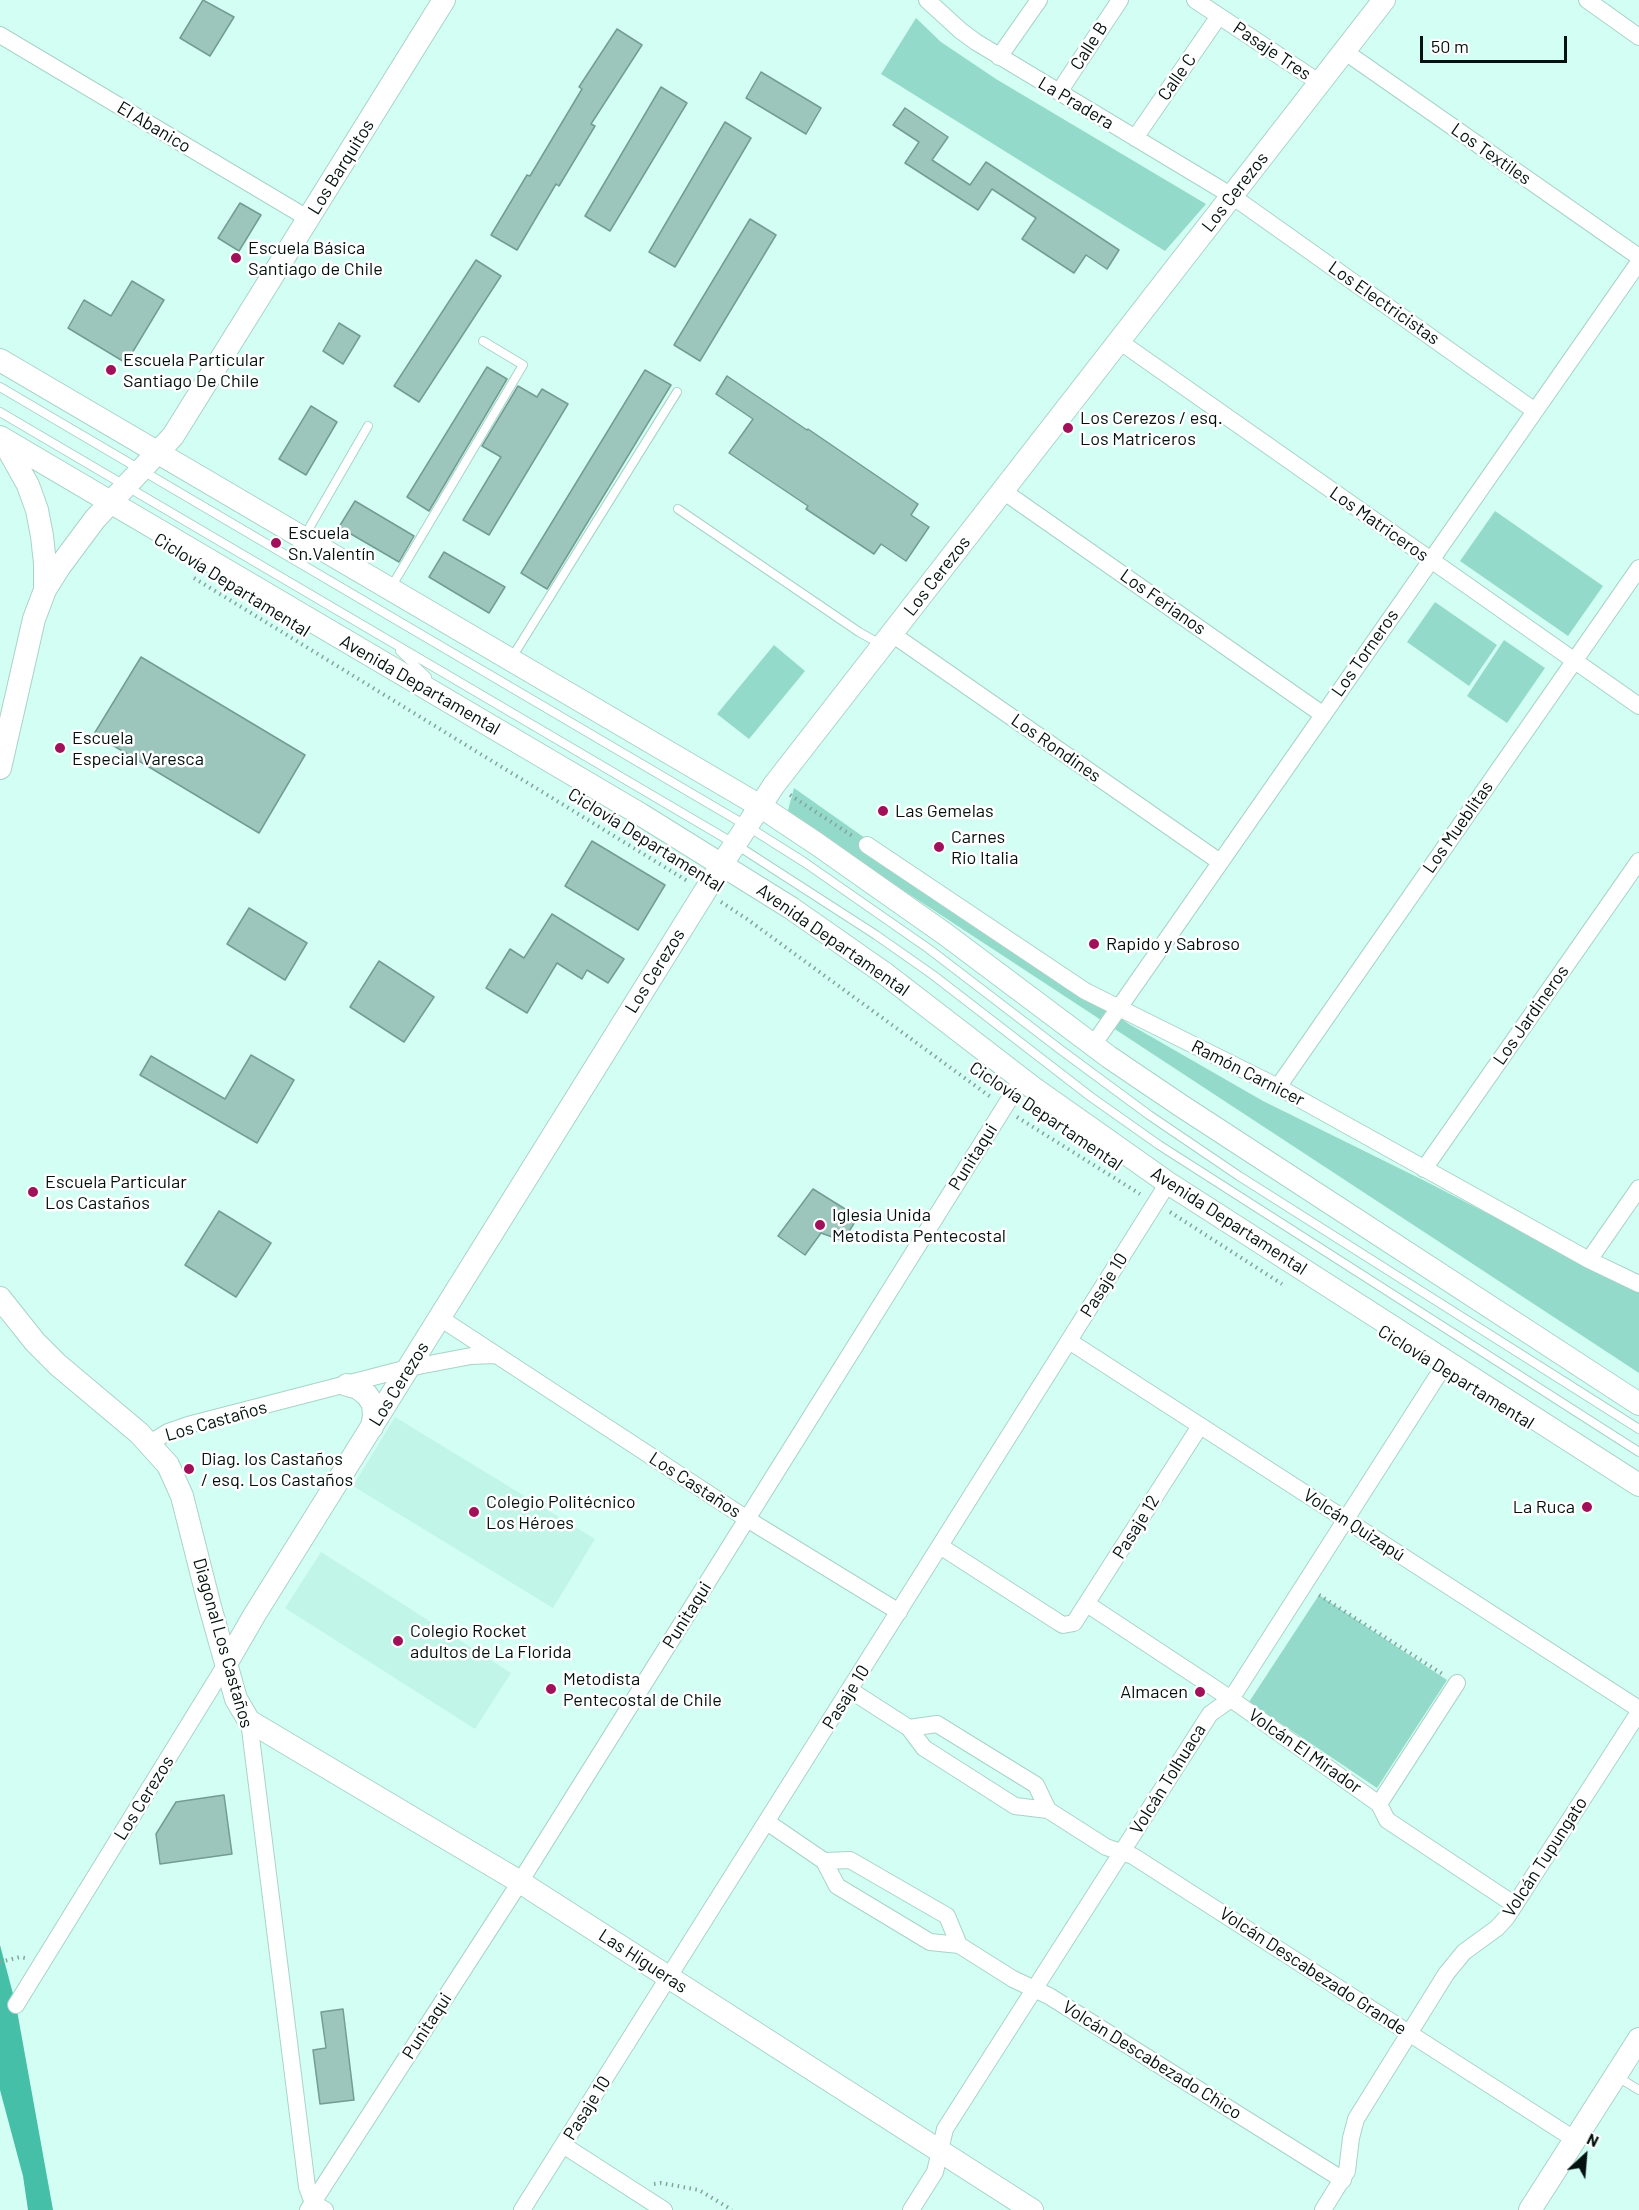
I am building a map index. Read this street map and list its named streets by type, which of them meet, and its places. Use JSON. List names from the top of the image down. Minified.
{"streets":{"street":["Calle B","Pasaje Tres","Calle C","La Pradera","El Abanico","Los Textiles","Los Barquitos","Los Cerezos","Los Electricistas","Los Matriceros","Los Ferianos","Los Torneros","Avenida Departamental","Los Rondines","Los Mueblitas","Los Jardineros","Ramón Carnicer","Punitaqui","Pasaje 10","Los Castaños","Volcán Quizapú","Pasaje 12","Diagonal Los Castaños","Volcán El Mirador","Volcán Tolhuaca","Volcán Tupungato","Las Higueras","Volcán Descabezado Grande","Volcán Descabezado Chico"],"path":["Ciclovía Departamental"]},"crossings":[["Calle B","La Pradera"],["Pasaje Tres","Calle C"],["Pasaje Tres","Los Cerezos"],["Calle C","La Pradera"],["La Pradera","Los Cerezos"],["La Pradera","Los Electricistas"],["El Abanico","Los Barquitos"],["Los Textiles","Los Cerezos"],["Los Cerezos","Los Electricistas"],["Los Cerezos","Los Matriceros"],["Los Cerezos","Ciclovía Departamental"],["Los Cerezos","Los Ferianos"],["Los Cerezos","Avenida Departamental"],["Los Cerezos","Los Rondines"],["Los Cerezos","Los Castaños"],["Los Cerezos","Diagonal Los Castaños"],["Los Electricistas","Los Torneros"],["Los Matriceros","Los Torneros"],["Los Matriceros","Los Mueblitas"],["Ciclovía Departamental","Punitaqui"],["Ciclovía Departamental","Pasaje 10"],["Los Ferianos","Los Torneros"],["Los Torneros","Los Rondines"],["Los Torneros","Ramón Carnicer"],["Avenida Departamental","Punitaqui"],["Avenida Departamental","Pasaje 10"],["Avenida Departamental","Volcán Tolhuaca"],["Los Mueblitas","Ramón Carnicer"],["Los Jardineros","Ramón Carnicer"],["Punitaqui","Los Castaños"],["Punitaqui","Diagonal Los Castaños"],["Punitaqui","Las Higueras"],["Pasaje 10","Los Castaños"],["Pasaje 10","Volcán Quizapú"],["Pasaje 10","Pasaje 12"],["Pasaje 10","Las Higueras"],["Pasaje 10","Volcán Descabezado Grande"],["Pasaje 10","Volcán Descabezado Chico"],["Los Castaños","Diagonal Los Castaños"],["Volcán Quizapú","Pasaje 12"],["Volcán Quizapú","Volcán Tolhuaca"],["Volcán Quizapú","Volcán Tupungato"],["Pasaje 12","Volcán El Mirador"],["Diagonal Los Castaños","Las Higueras"],["Volcán El Mirador","Volcán Tolhuaca"],["Volcán El Mirador","Volcán Tupungato"],["Volcán Tolhuaca","Las Higueras"],["Volcán Tolhuaca","Volcán Descabezado Grande"],["Volcán Tolhuaca","Volcán Descabezado Chico"],["Volcán Tupungato","Volcán Descabezado Grande"],["Volcán Tupungato","Volcán Descabezado Chico"]],"places":["Escuela Básica Santiago de Chile","Escuela Particular Santiago De Chile","Los Cerezos / esq. Los Matriceros","Escuela Sn.Valentín","Escuela Especial Varesca","Las Gemelas","Carnes Rio Italia","Rapido y Sabroso","Escuela Particular Los Castaños","Iglesia Unida Metodista Pentecostal","Diag. los Castaños / esq. Los Castaños","La Ruca","Colegio Politécnico Los Héroes","Colegio Rocket adultos de La Florida","Metodista Pentecostal de Chile","Almacen"],"scale_bar":"50 m","north":"top right"}
